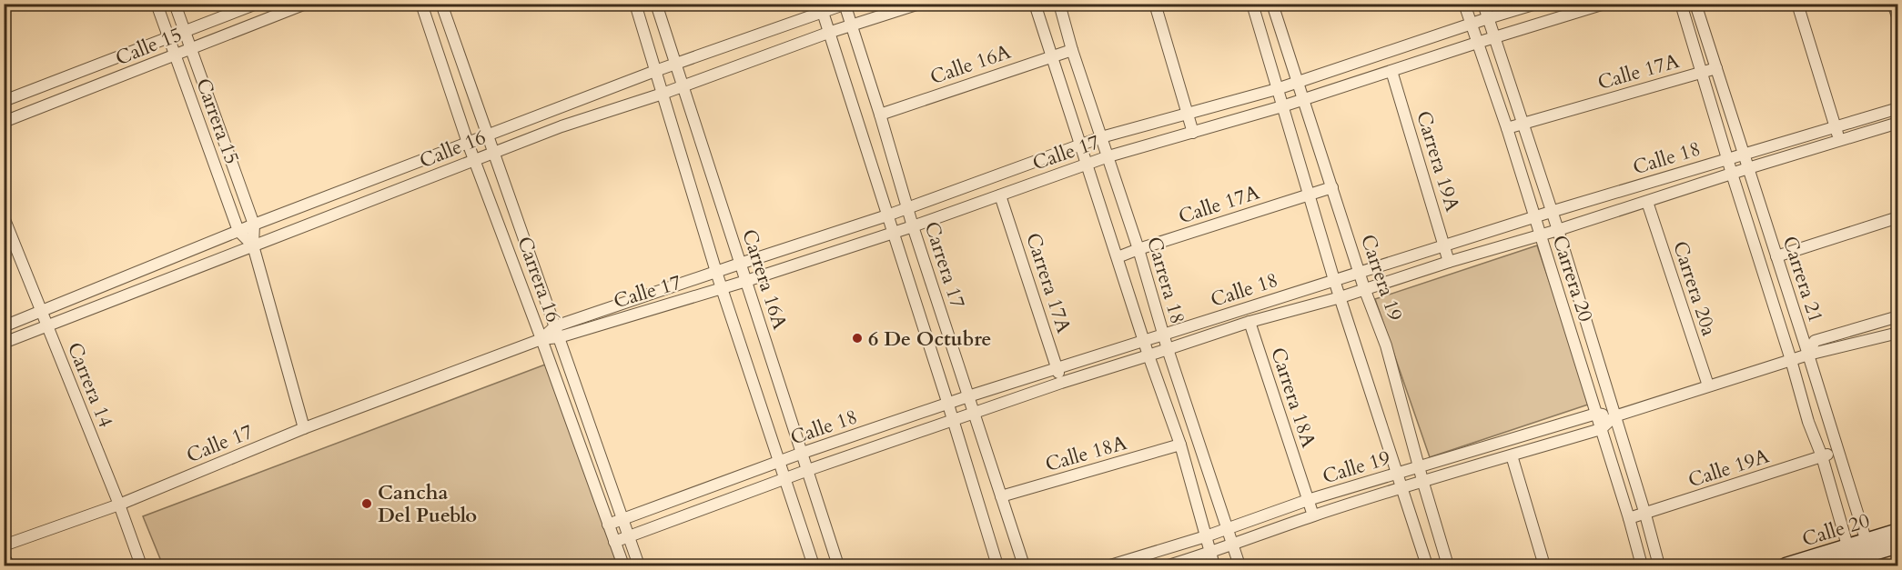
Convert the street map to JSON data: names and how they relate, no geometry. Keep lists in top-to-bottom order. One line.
{"streets":{"street":["Calle 15","Calle 16A","Calle 17A","Carrera 15","Calle 16","Calle 17","Calle 18","Carrera 19A","Carrera 17","Carrera 19","Carrera 20","Carrera 16","Carrera 16A","Carrera 21","Carrera 18","Carrera 17A","Carrera 20a","Carrera 14","Carrera 18A","Calle 18A","Calle 19","Calle 19A","Calle 20"]},"crossings":[["Calle 15","Carrera 15"],["Calle 16A","Carrera 17"],["Calle 16A","Carrera 18"],["Calle 17A","Carrera 19"],["Calle 17A","Carrera 20"],["Calle 17A","Carrera 21"],["Calle 17A","Carrera 18"],["Carrera 15","Calle 16"],["Carrera 15","Calle 17"],["Calle 16","Carrera 17"],["Calle 16","Carrera 16"],["Calle 16","Carrera 16A"],["Calle 16","Carrera 14"],["Calle 17","Carrera 19A"],["Calle 17","Carrera 17"],["Calle 17","Carrera 19"],["Calle 17","Carrera 20"],["Calle 17","Carrera 16"],["Calle 17","Carrera 16A"],["Calle 17","Carrera 18"],["Calle 17","Carrera 17A"],["Calle 17","Carrera 14"],["Calle 18","Carrera 19A"],["Calle 18","Carrera 17"],["Calle 18","Carrera 19"],["Calle 18","Carrera 20"],["Calle 18","Carrera 16"],["Calle 18","Carrera 16A"],["Calle 18","Carrera 21"],["Calle 18","Carrera 18"],["Calle 18","Carrera 17A"],["Calle 18","Carrera 20a"],["Calle 18","Carrera 18A"],["Carrera 17","Calle 18A"],["Carrera 19","Calle 19"],["Carrera 20","Calle 19"],["Carrera 20","Calle 19A"],["Carrera 21","Calle 19"],["Carrera 21","Calle 19A"],["Carrera 21","Calle 20"],["Carrera 18","Calle 18A"],["Carrera 18","Calle 19"],["Carrera 20a","Calle 19"],["Carrera 18A","Calle 19"]],"places":["6 De Octubre","Cancha Del Pueblo"]}
